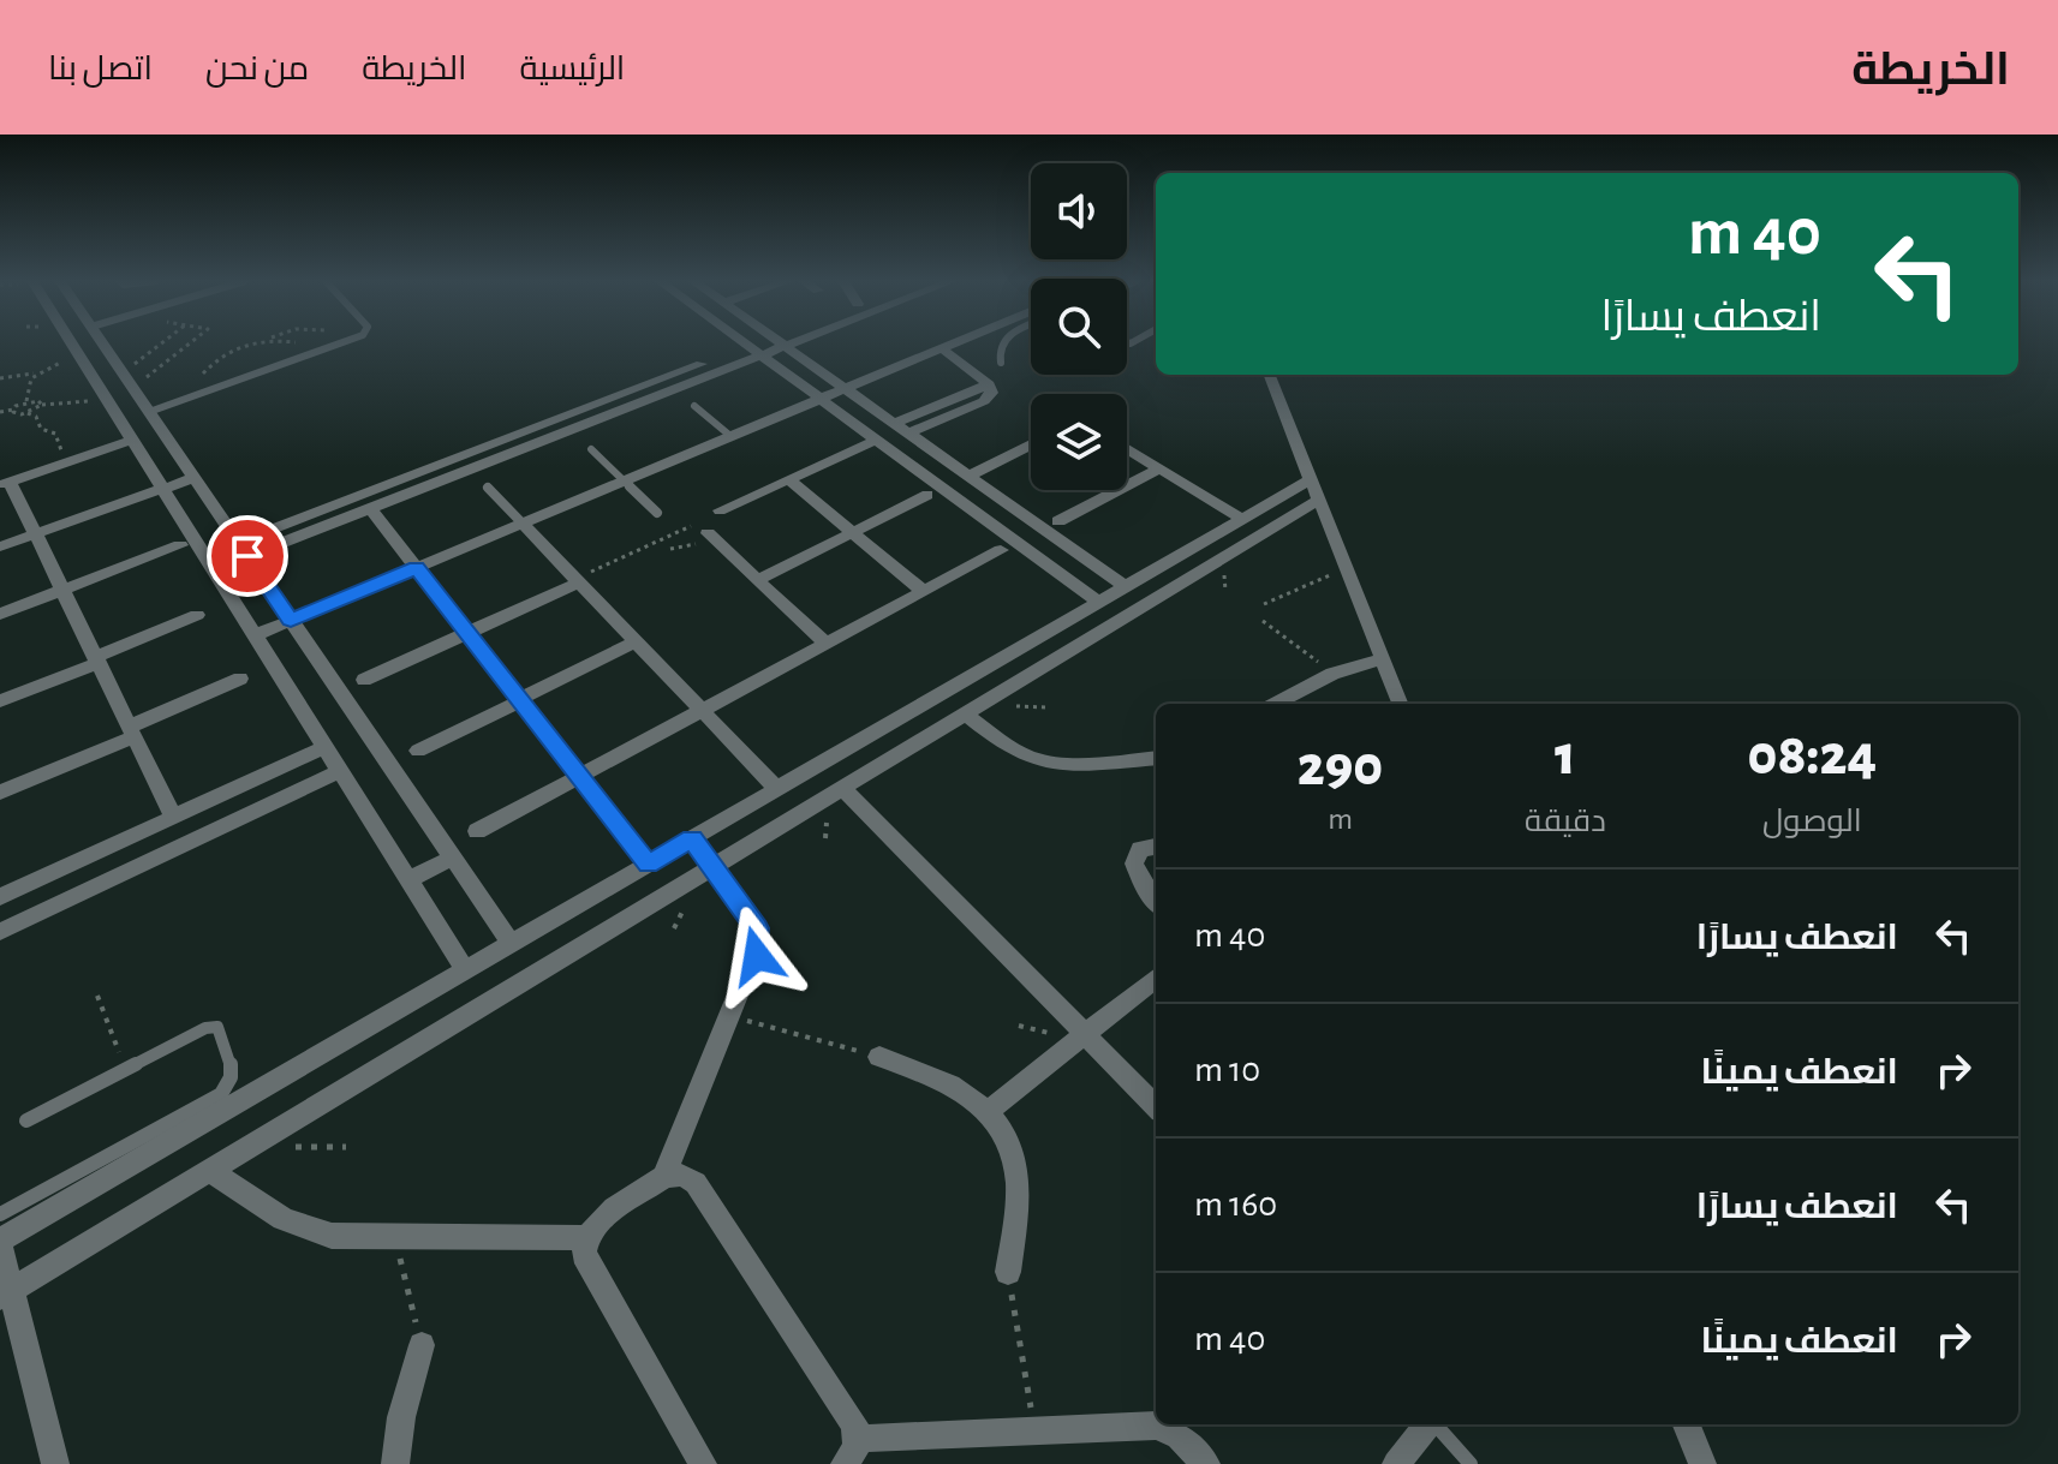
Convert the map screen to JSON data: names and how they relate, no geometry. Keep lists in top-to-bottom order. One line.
{"page":{"header":"الخريطة","nav":["الرئيسية","الخريطة","من نحن","اتصل بنا"],"turn":["40 m","انعطف يسارًا"],"eta":["08:24","الوصول","1","دقيقة","290","m"],"list":[{"name":"انعطف يسارًا","value":"40 m"},{"name":"انعطف يمينًا","value":"10 m"},{"name":"انعطف يسارًا","value":"160 m"},{"name":"انعطف يمينًا","value":"40 m"}]}}
